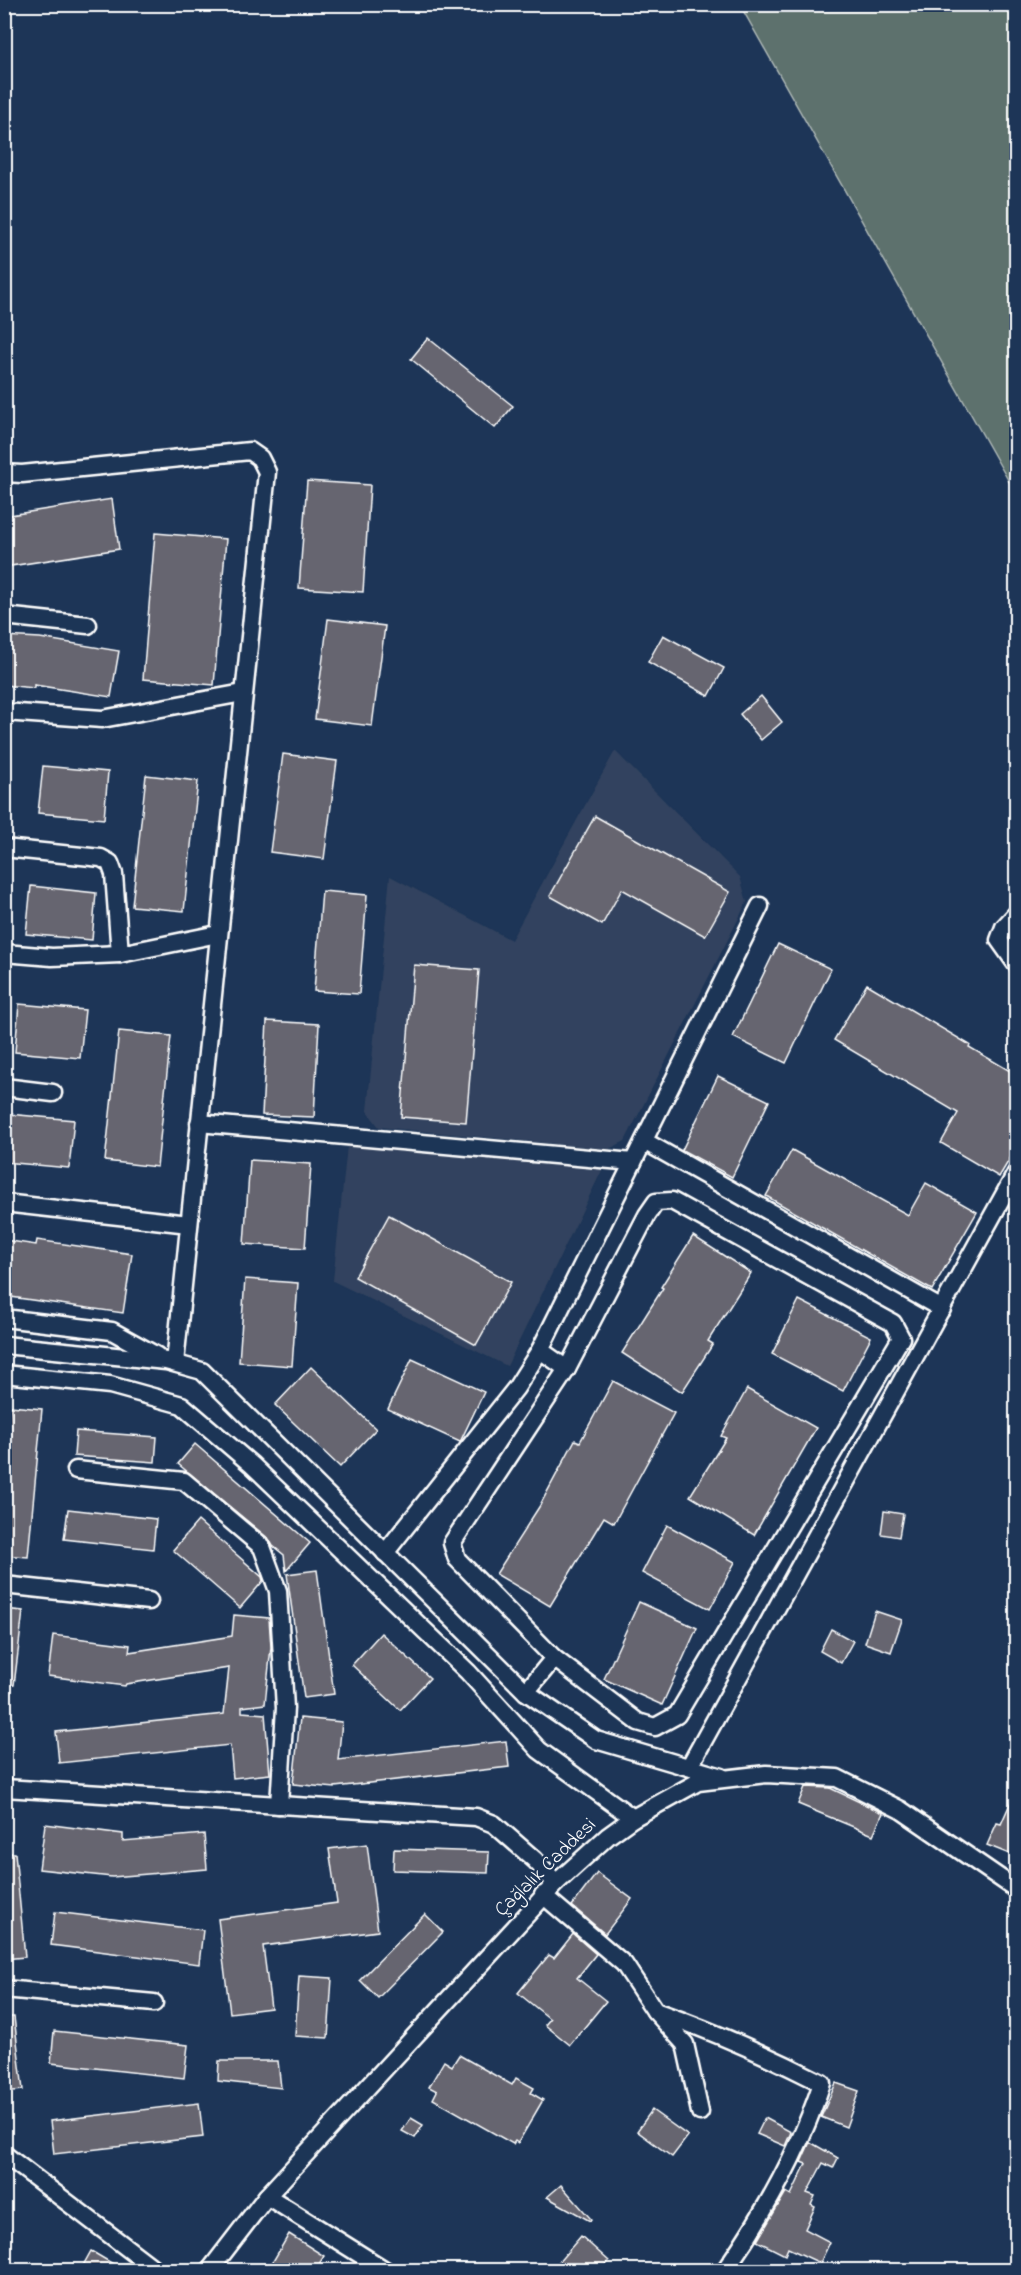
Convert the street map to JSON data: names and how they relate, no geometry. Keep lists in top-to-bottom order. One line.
{"streets":{"street":["Çağlalık Caddesi"]}}
